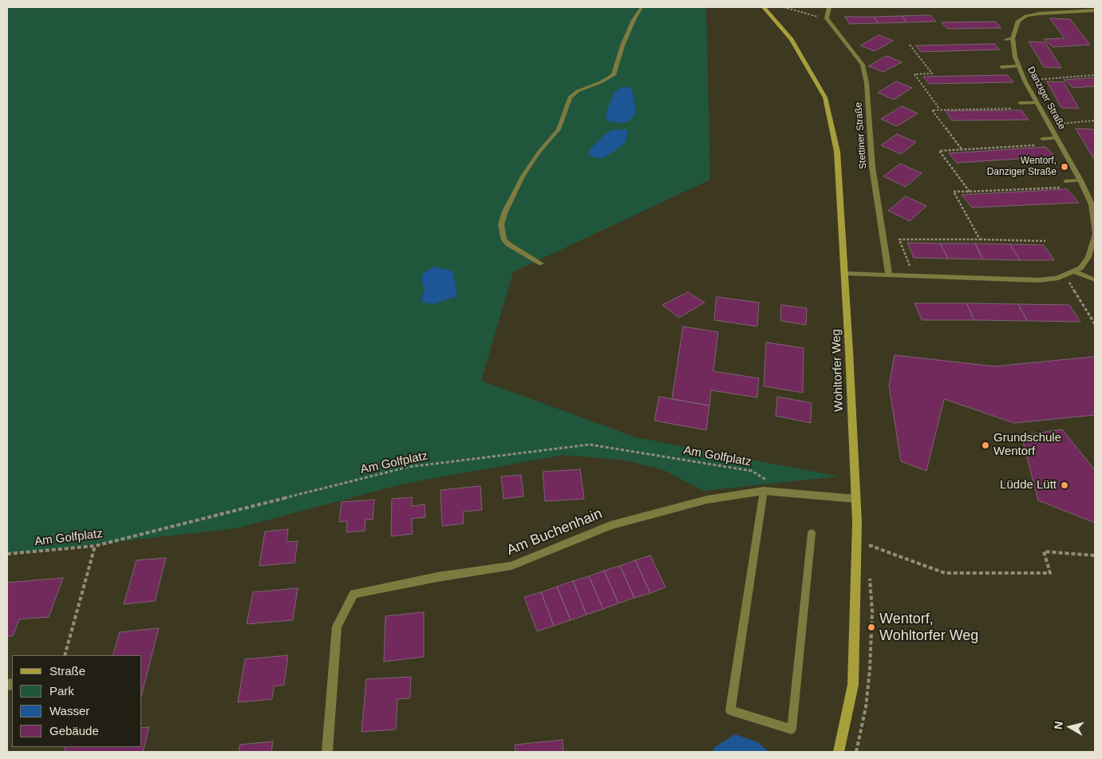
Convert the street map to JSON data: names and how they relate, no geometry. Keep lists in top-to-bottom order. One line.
{"streets":{"main road":["Wohltorfer Weg"],"street":["Danziger Straße","Stettiner Straße","Am Buchenhain"],"path":["Am Golfplatz"]},"crossings":[["Danziger Straße","Stettiner Straße"],["Danziger Straße","Wohltorfer Weg"],["Wohltorfer Weg","Am Buchenhain"],["Am Golfplatz","Am Buchenhain"]],"places":["Wentorf, Danziger Straße","Grundschule Wentorf","Lüdde Lütt","Wentorf, Wohltorfer Weg"],"legend":["Straße","Park","Wasser","Gebäude"],"north":"left"}
